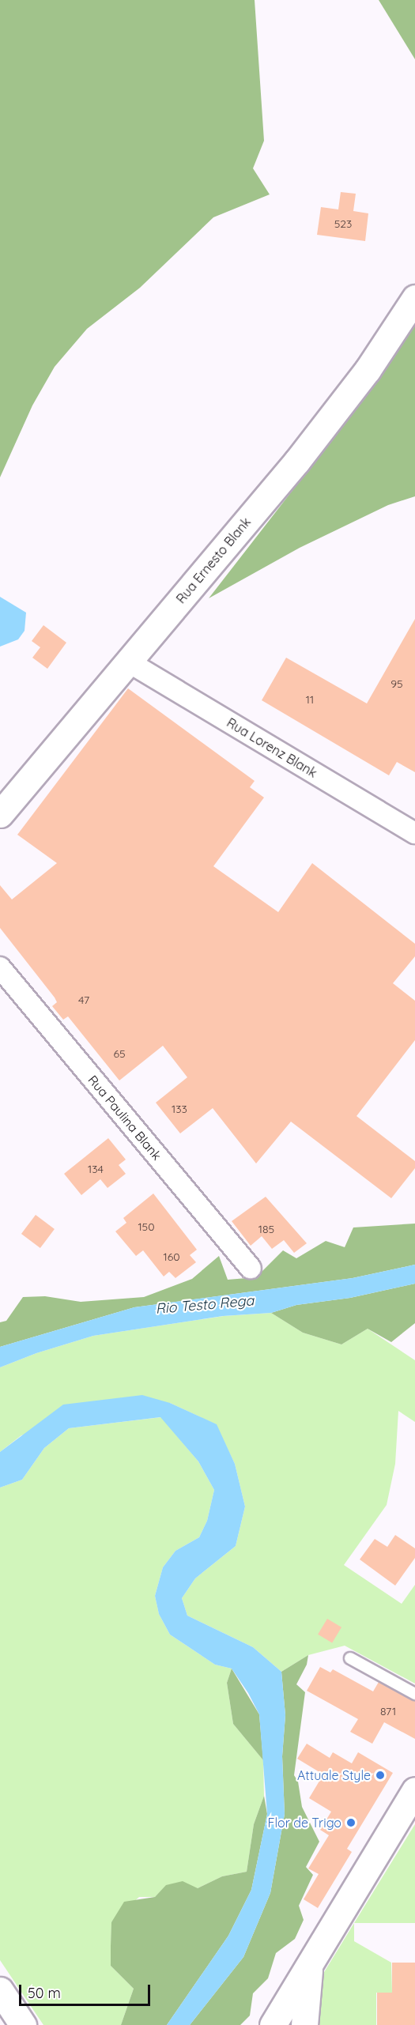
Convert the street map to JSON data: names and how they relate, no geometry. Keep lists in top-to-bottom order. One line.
{"streets":{"street":["Rua Ernesto Blank","Rua Lorenz Blank","Rua Paulina Blank"]},"crossings":[["Rua Ernesto Blank","Rua Lorenz Blank"]],"water":["Rio Testo Rega"],"places":["Attuale Style","Flor de Trigo"],"house_numbers":["523","95","11","47","65","133","134","150","185","160","871"],"scale_bar":"50 m"}
